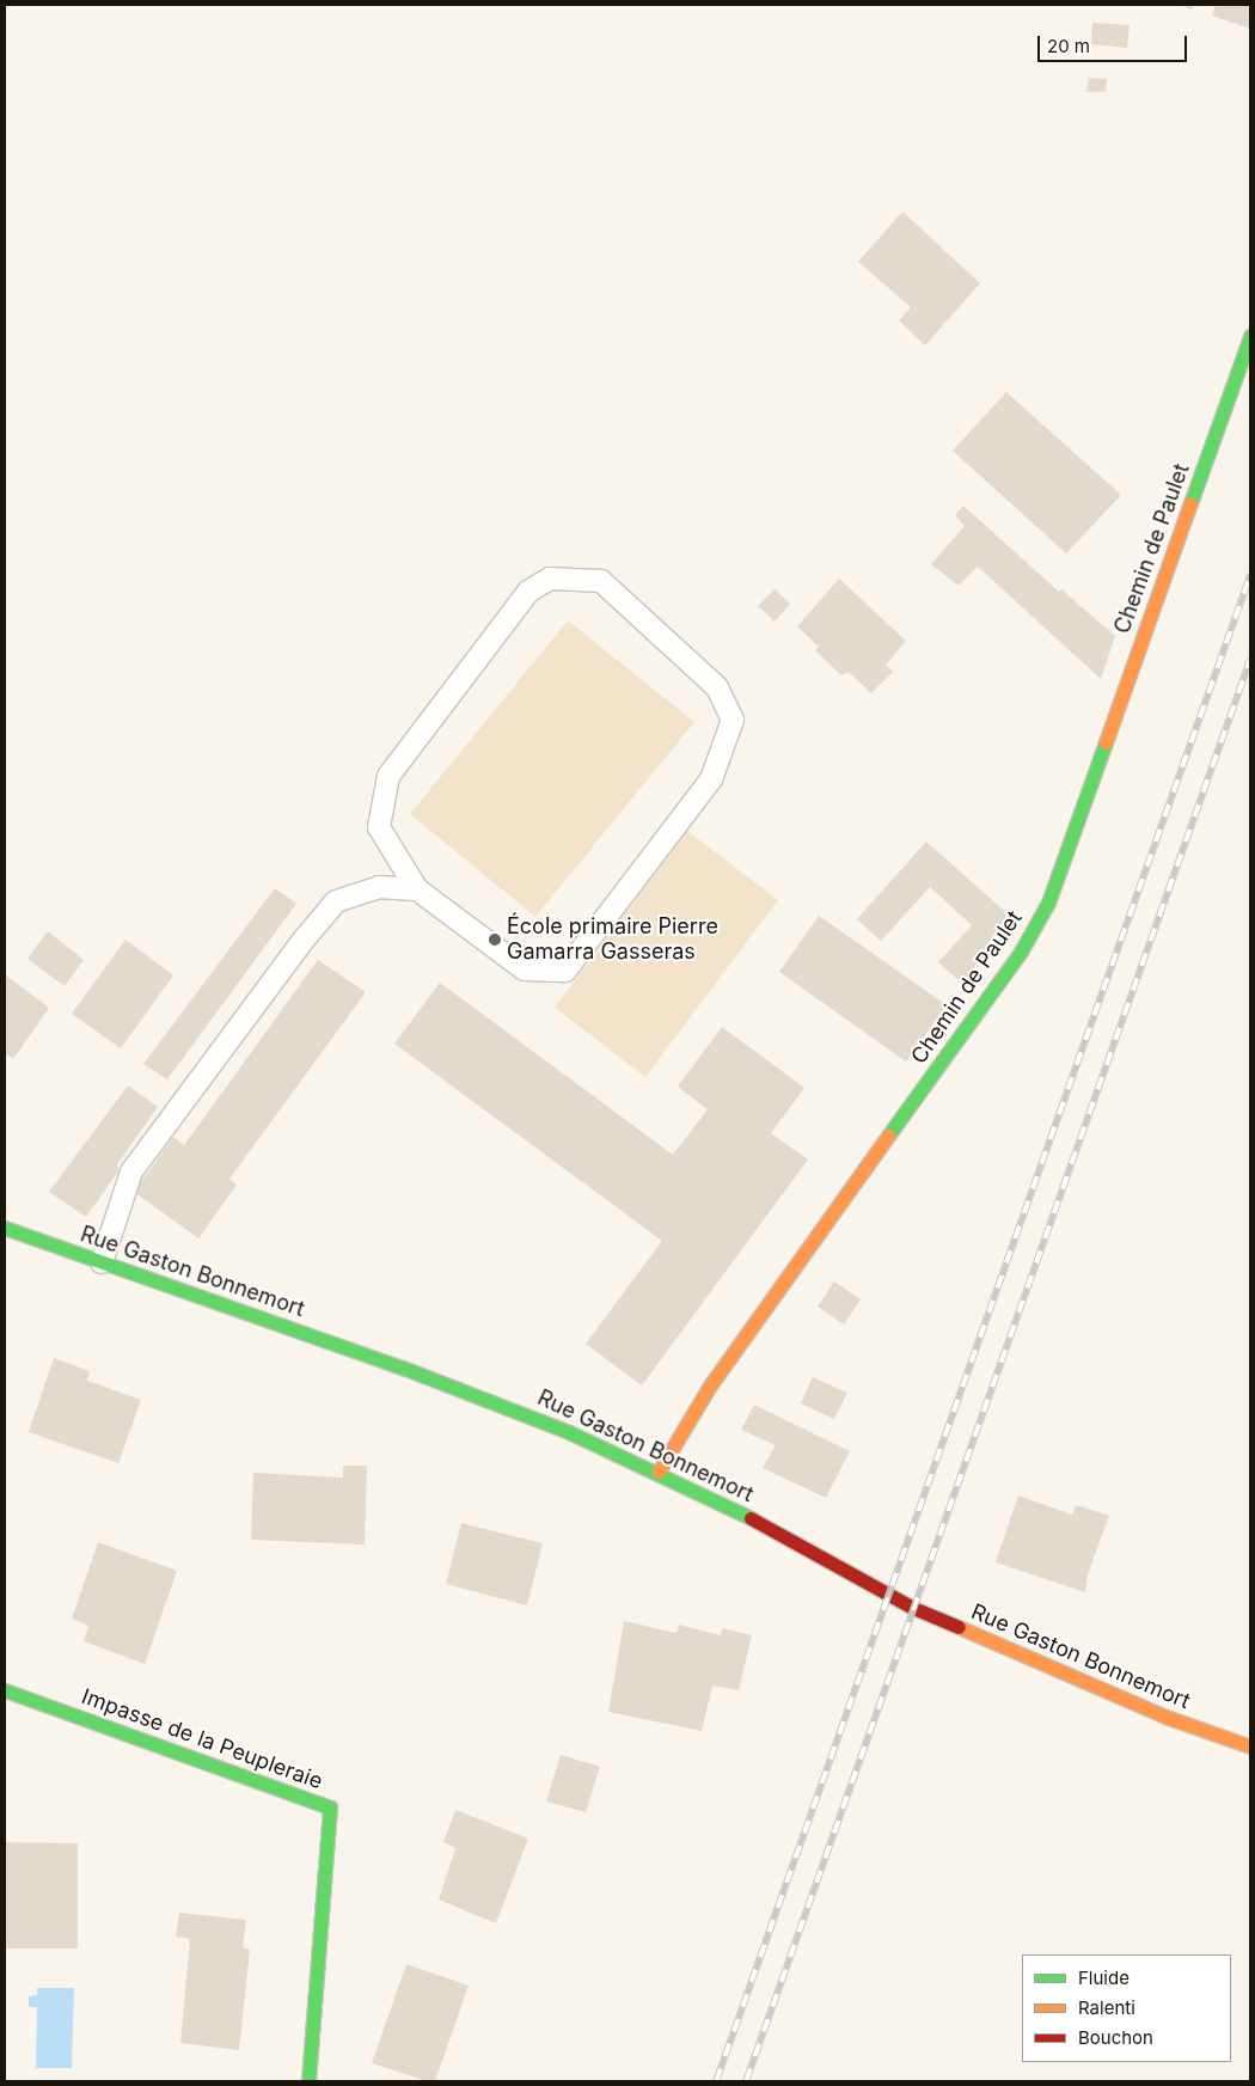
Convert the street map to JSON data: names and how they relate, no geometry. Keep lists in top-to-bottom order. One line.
{"streets":{"street":["Chemin de Paulet","Rue Gaston Bonnemort","Impasse de la Peupleraie"]},"crossings":[["Chemin de Paulet","Rue Gaston Bonnemort"]],"places":["École primaire Pierre Gamarra Gasseras"],"legend":["Fluide","Ralenti","Bouchon"],"scale_bar":"20 m"}
